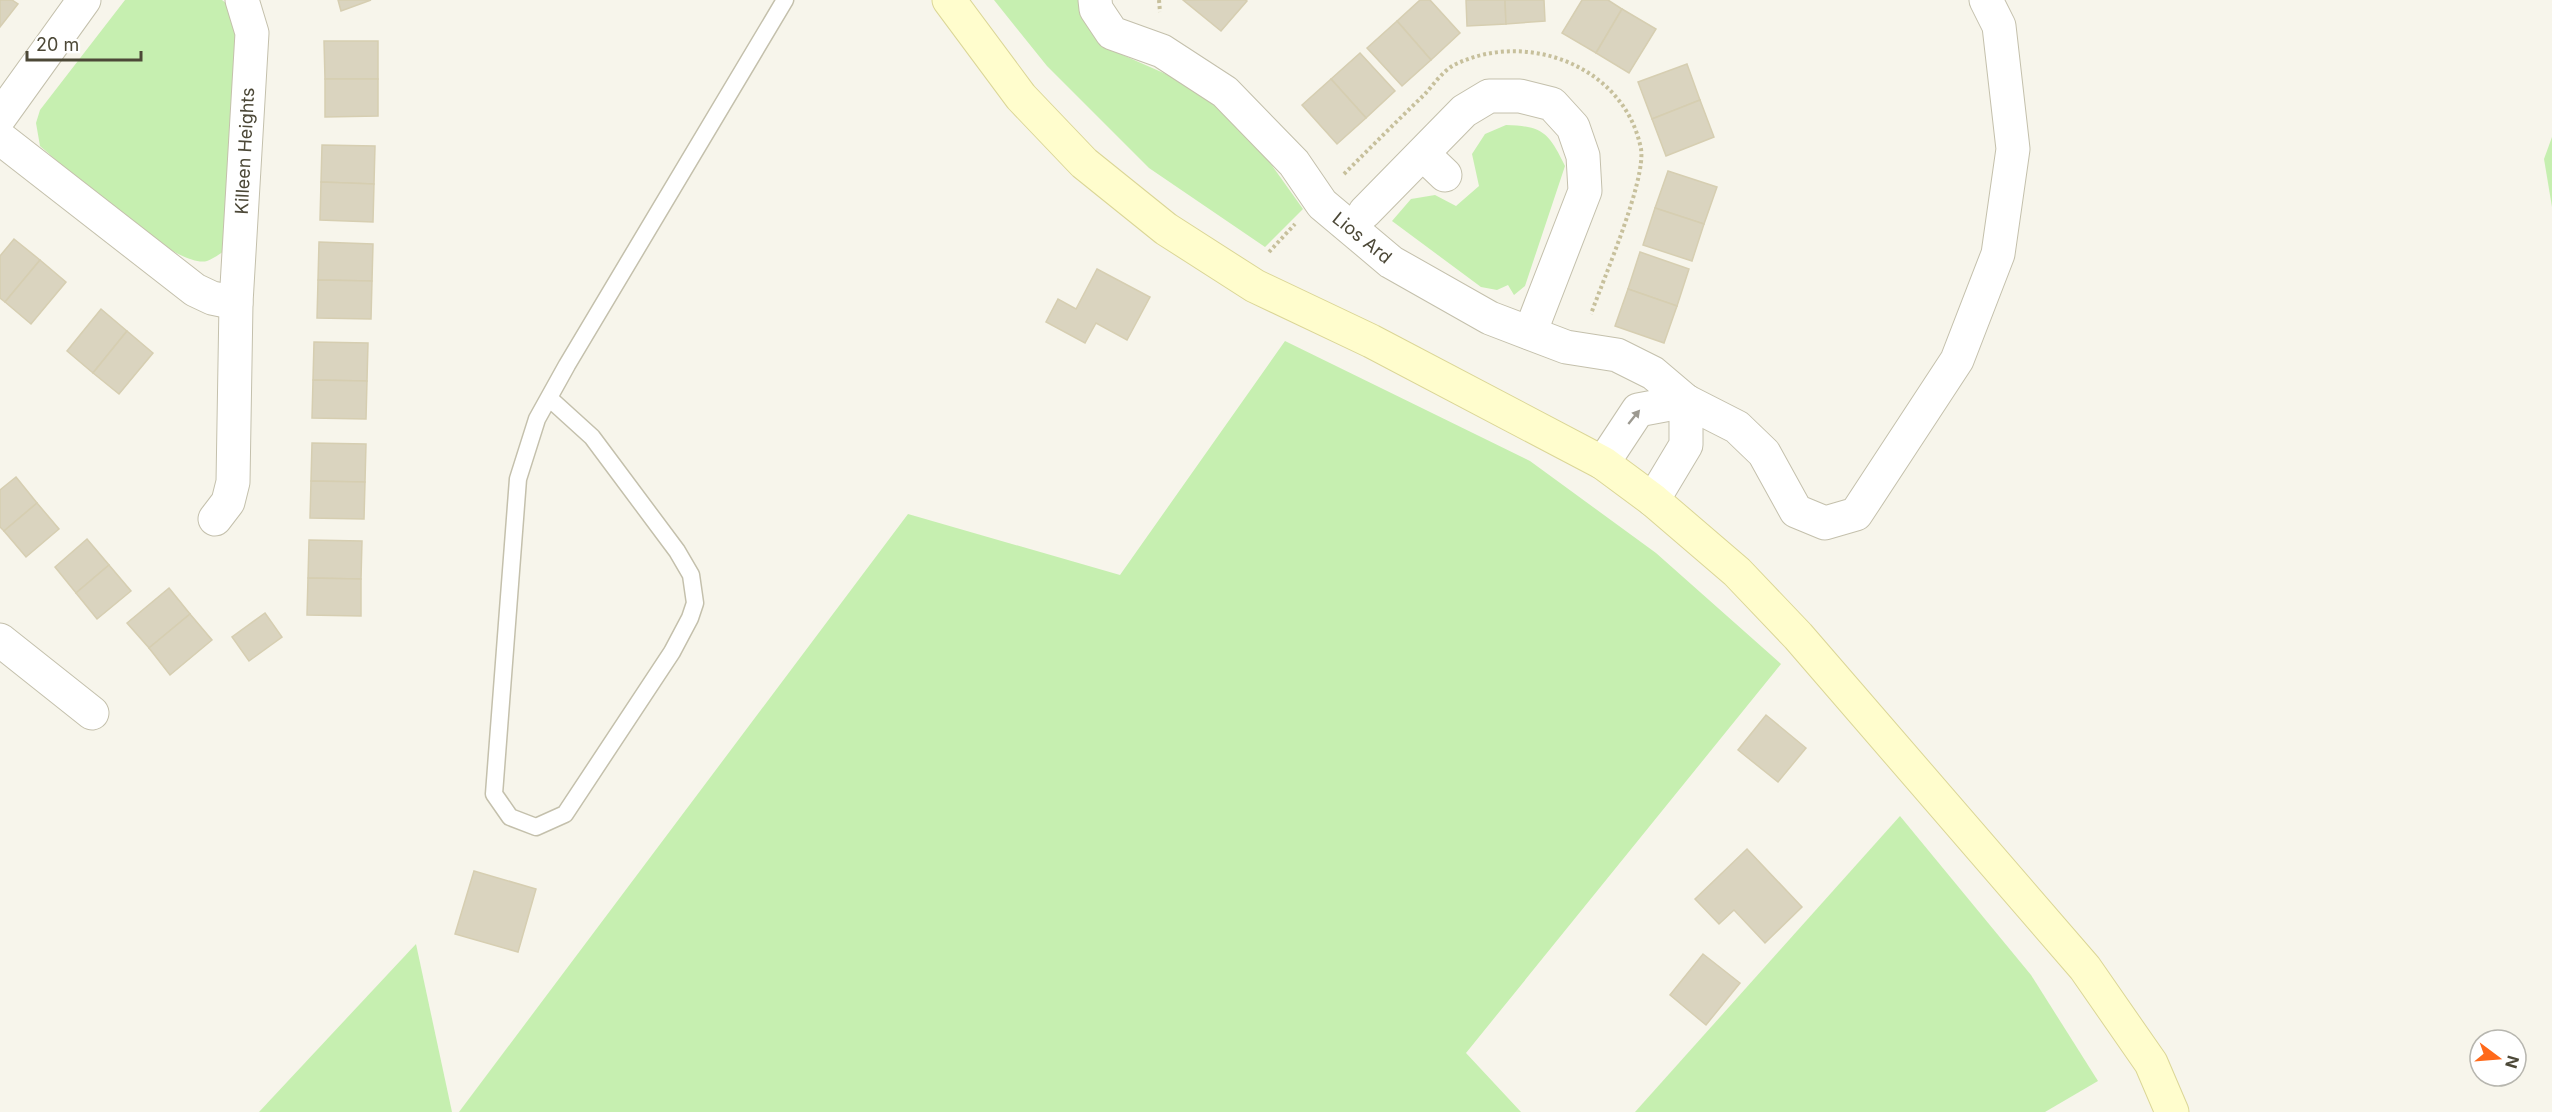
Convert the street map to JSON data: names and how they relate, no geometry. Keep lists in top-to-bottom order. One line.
{"streets":{"street":["Killeen Heights","Lios Ard"]},"scale_bar":"20 m","north":"right"}
